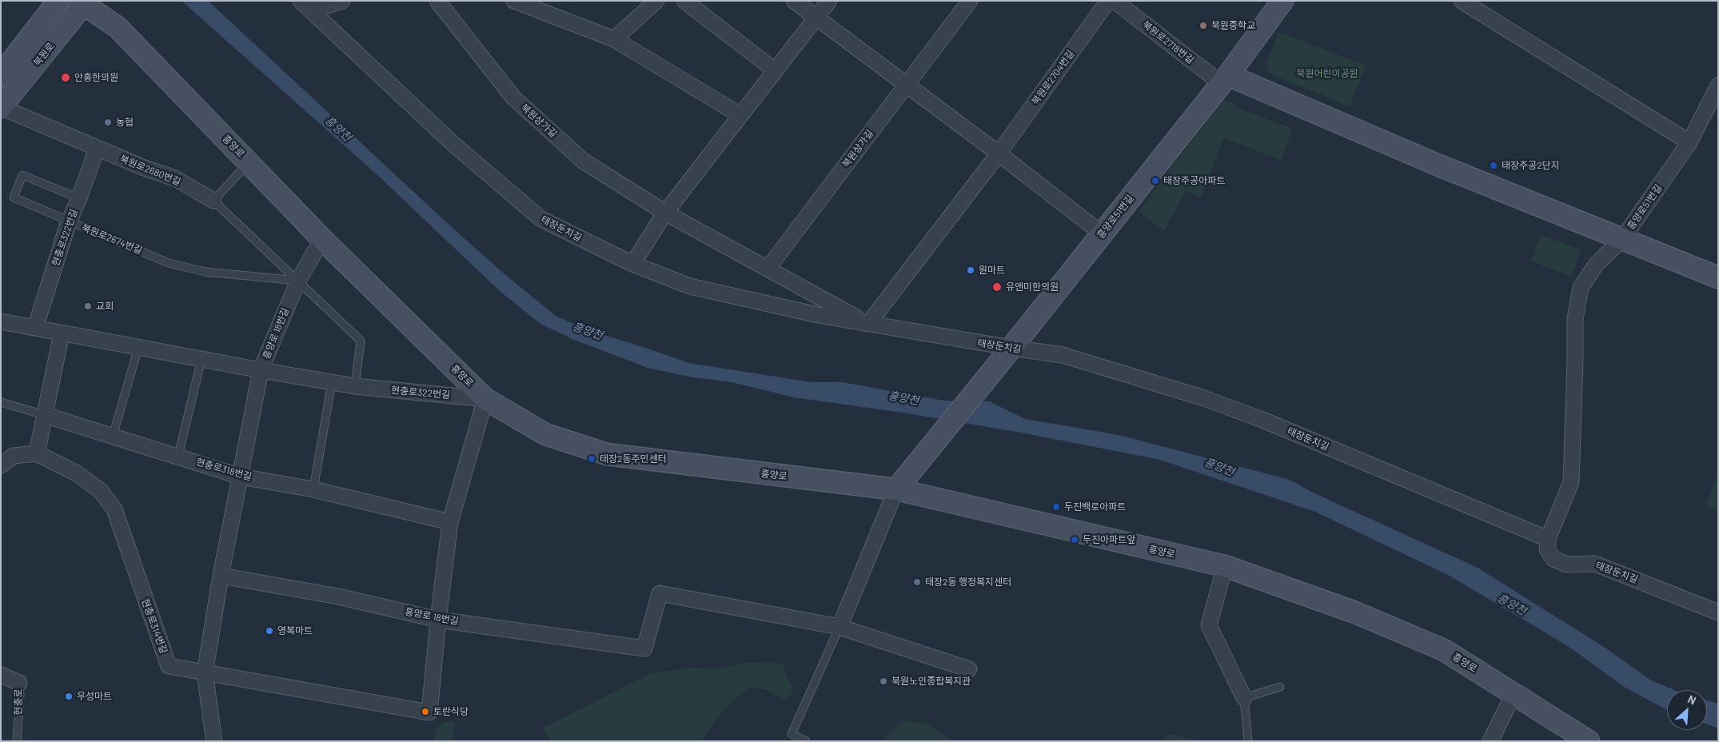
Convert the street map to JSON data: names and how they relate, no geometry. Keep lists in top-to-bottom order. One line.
{"streets":{"street":["북원로2718번길","북원로","북원로2704번길","북원상가길","흥양로","북원로2680번길","흥양로51번길","태장둔치길","현충로322번길","흥양로 18번길","현충로318번길","현충로314번길","현충로"],"lane":["북원로2674번길"]},"crossings":[["북원로2718번길","흥양로51번길"],["북원로","흥양로"],["북원로","북원로2680번길"],["북원상가길","태장둔치길"],["흥양로","흥양로51번길"],["흥양로","현충로322번길"],["흥양로","흥양로 18번길"],["북원로2680번길","현충로322번길"],["북원로2680번길","북원로2674번길"],["북원로2680번길","흥양로 18번길"],["흥양로51번길","태장둔치길"],["현충로322번길","북원로2674번길"],["현충로322번길","흥양로 18번길"],["북원로2674번길","흥양로 18번길"],["흥양로 18번길","현충로318번길"],["흥양로 18번길","현충로314번길"]],"water":["흥양천"],"parks":["북원어린이공원"],"places":["북원중학교","안흥한의원","농협","태장주공2단지","태장주공아파트","원마트","유앤미한의원","교회","태장2동주민센터","두진백로아파트","두진아파트앞","태장2동 행정복지센터","영복마트","북원노인종합복지관","우성마트","토란식당"],"north":"top right"}
